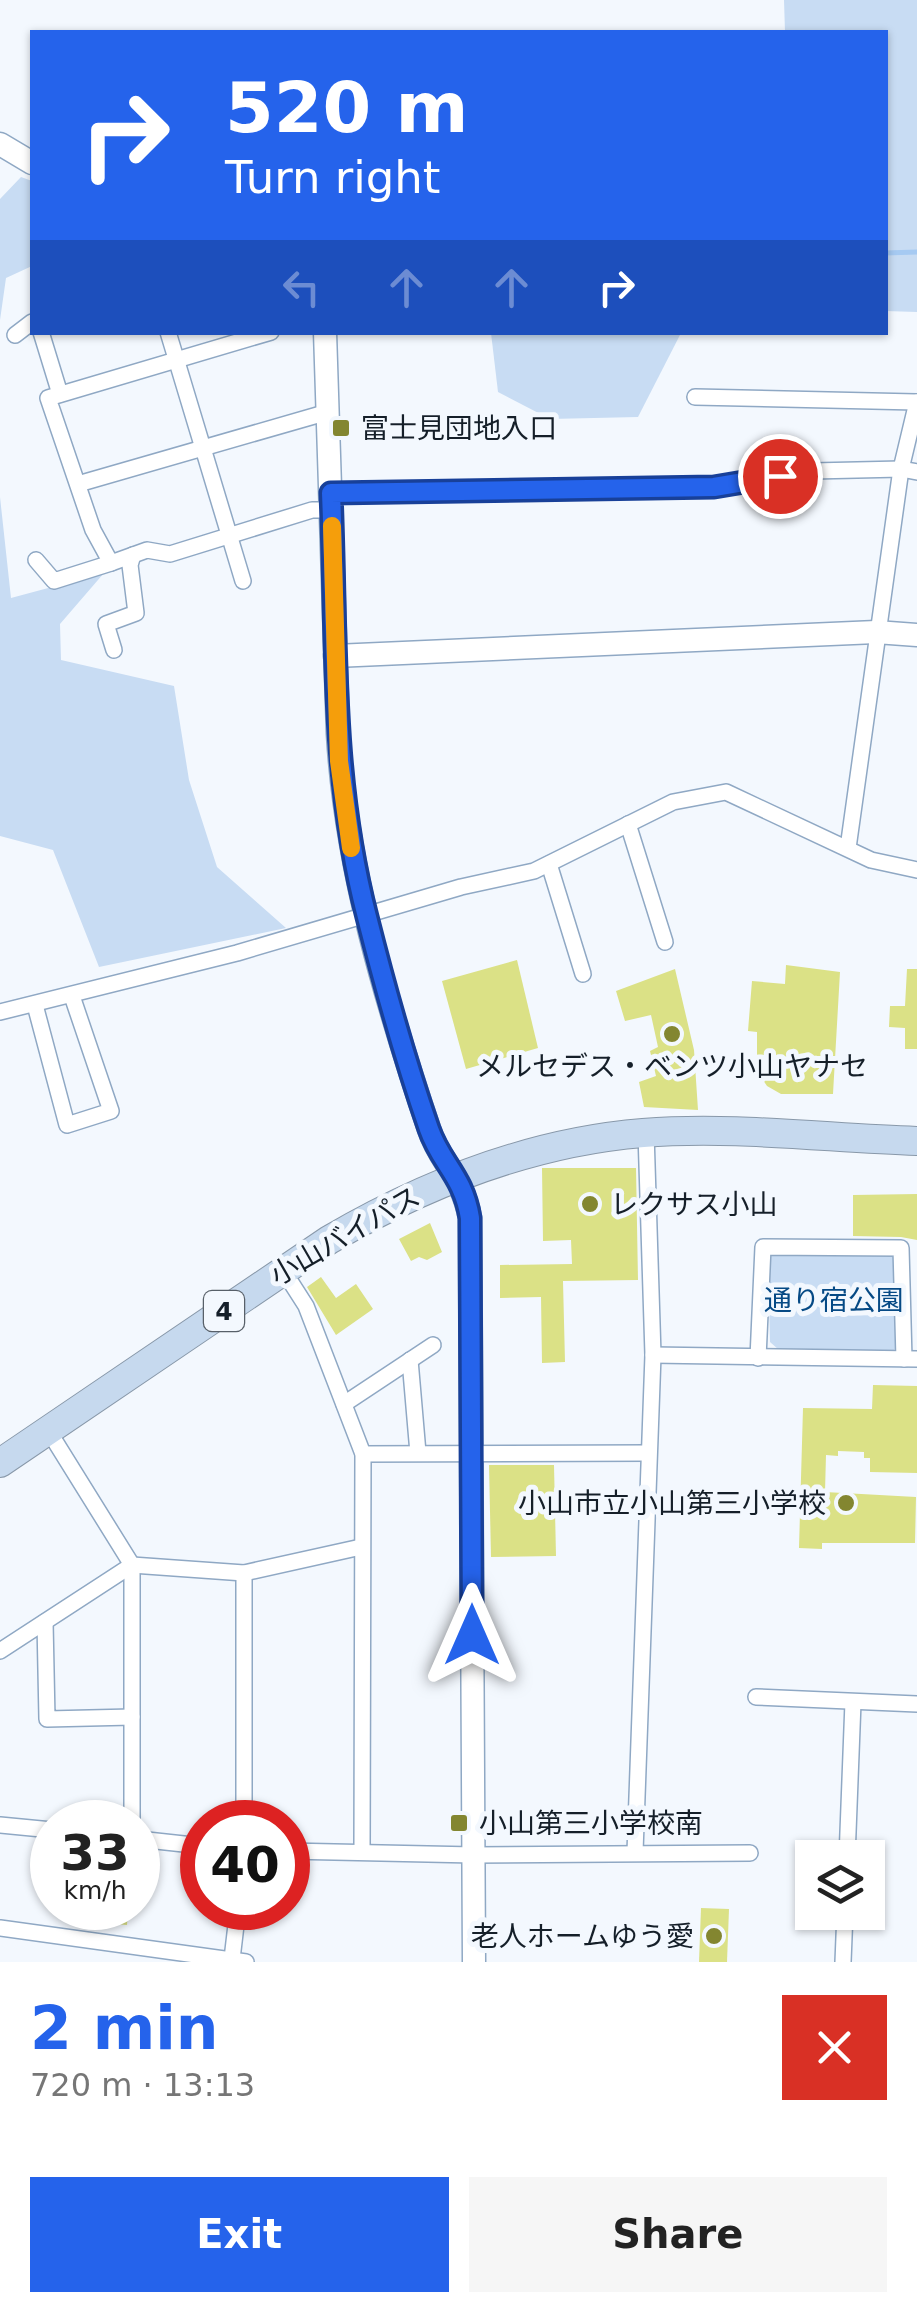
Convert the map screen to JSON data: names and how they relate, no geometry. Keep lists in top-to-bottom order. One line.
{"streets":{"highway":["小山バイパス","4"]},"parks":["通り宿公園"],"places":{"transit":["富士見団地入口","小山第三小学校南"],"other":["メルセデス・ベンツ小山ヤナセ","レクサス小山","小山市立小山第三小学校","老人ホームゆう愛"]},"page":{"turn":["520 m","Turn right"],"speed":"33 km/h","limit":"40","heading":["2 min","720 m · 13:13"],"buttons":["Exit","Share"]}}
